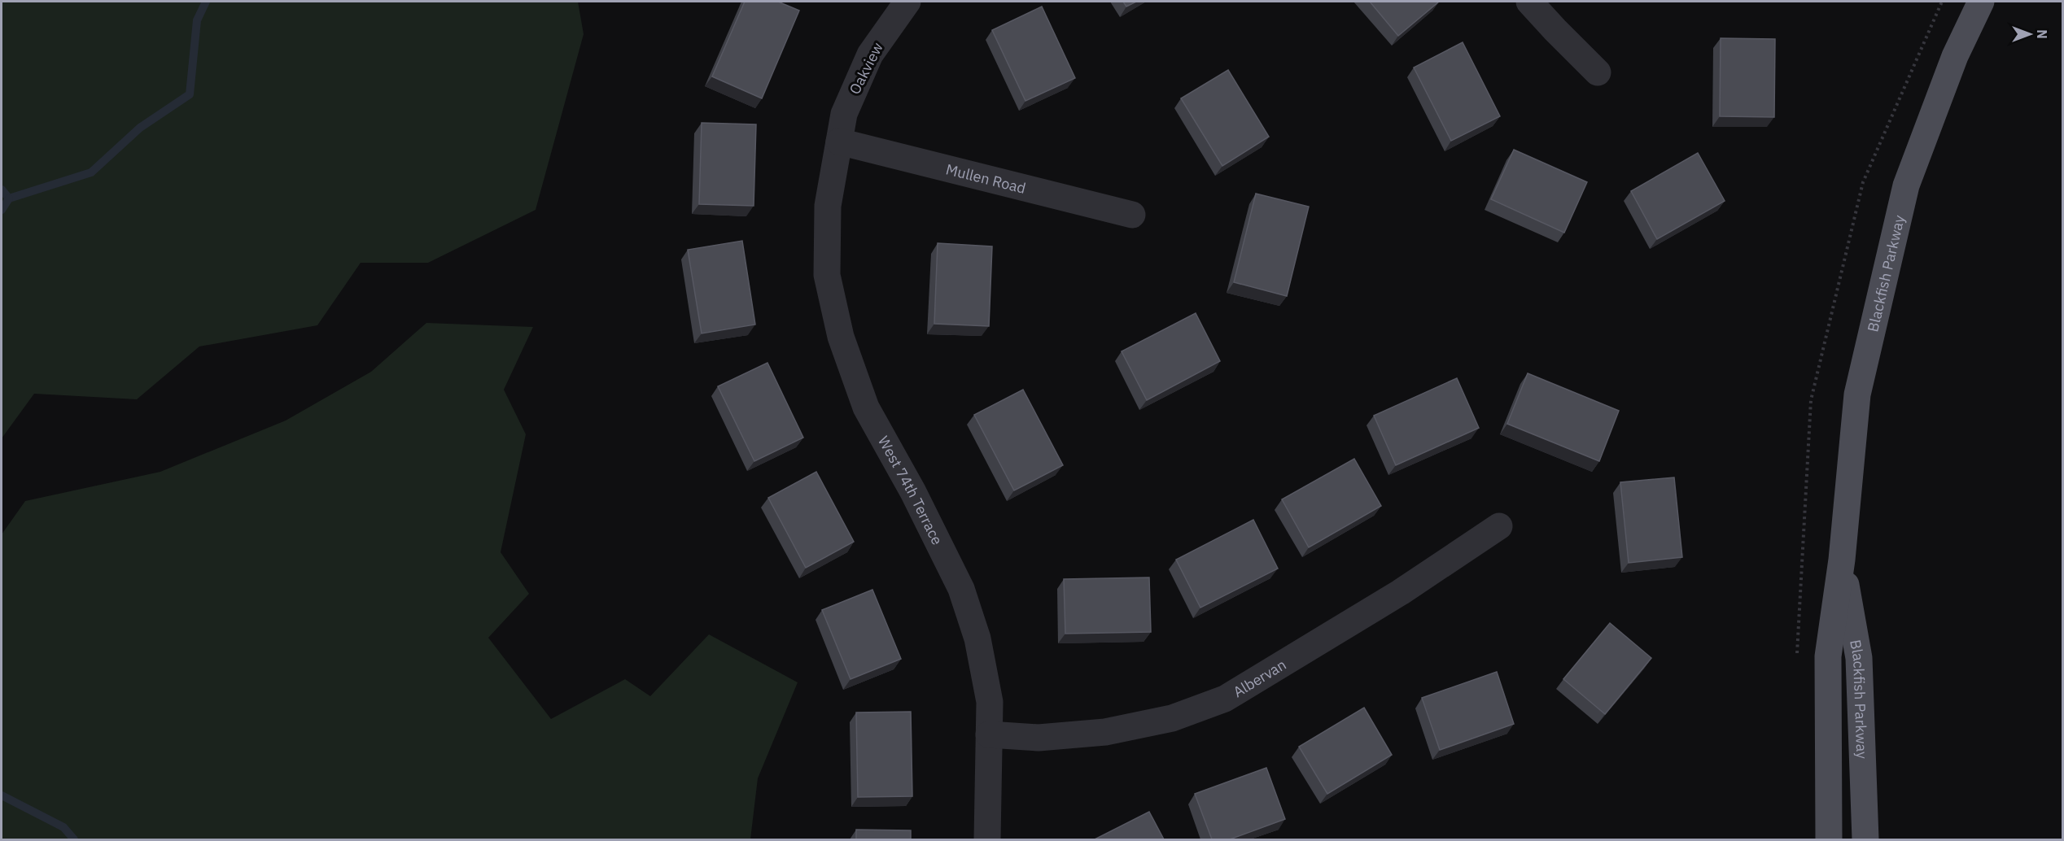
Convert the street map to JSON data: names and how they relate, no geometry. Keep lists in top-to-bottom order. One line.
{"streets":{"main road":["Blackfish Parkway"],"street":["Oakview","Mullen Road","West 74th Terrace","Albervan"]},"crossings":[["Oakview","Mullen Road"],["Oakview","West 74th Terrace"],["Mullen Road","West 74th Terrace"],["West 74th Terrace","Albervan"]],"north":"right"}
